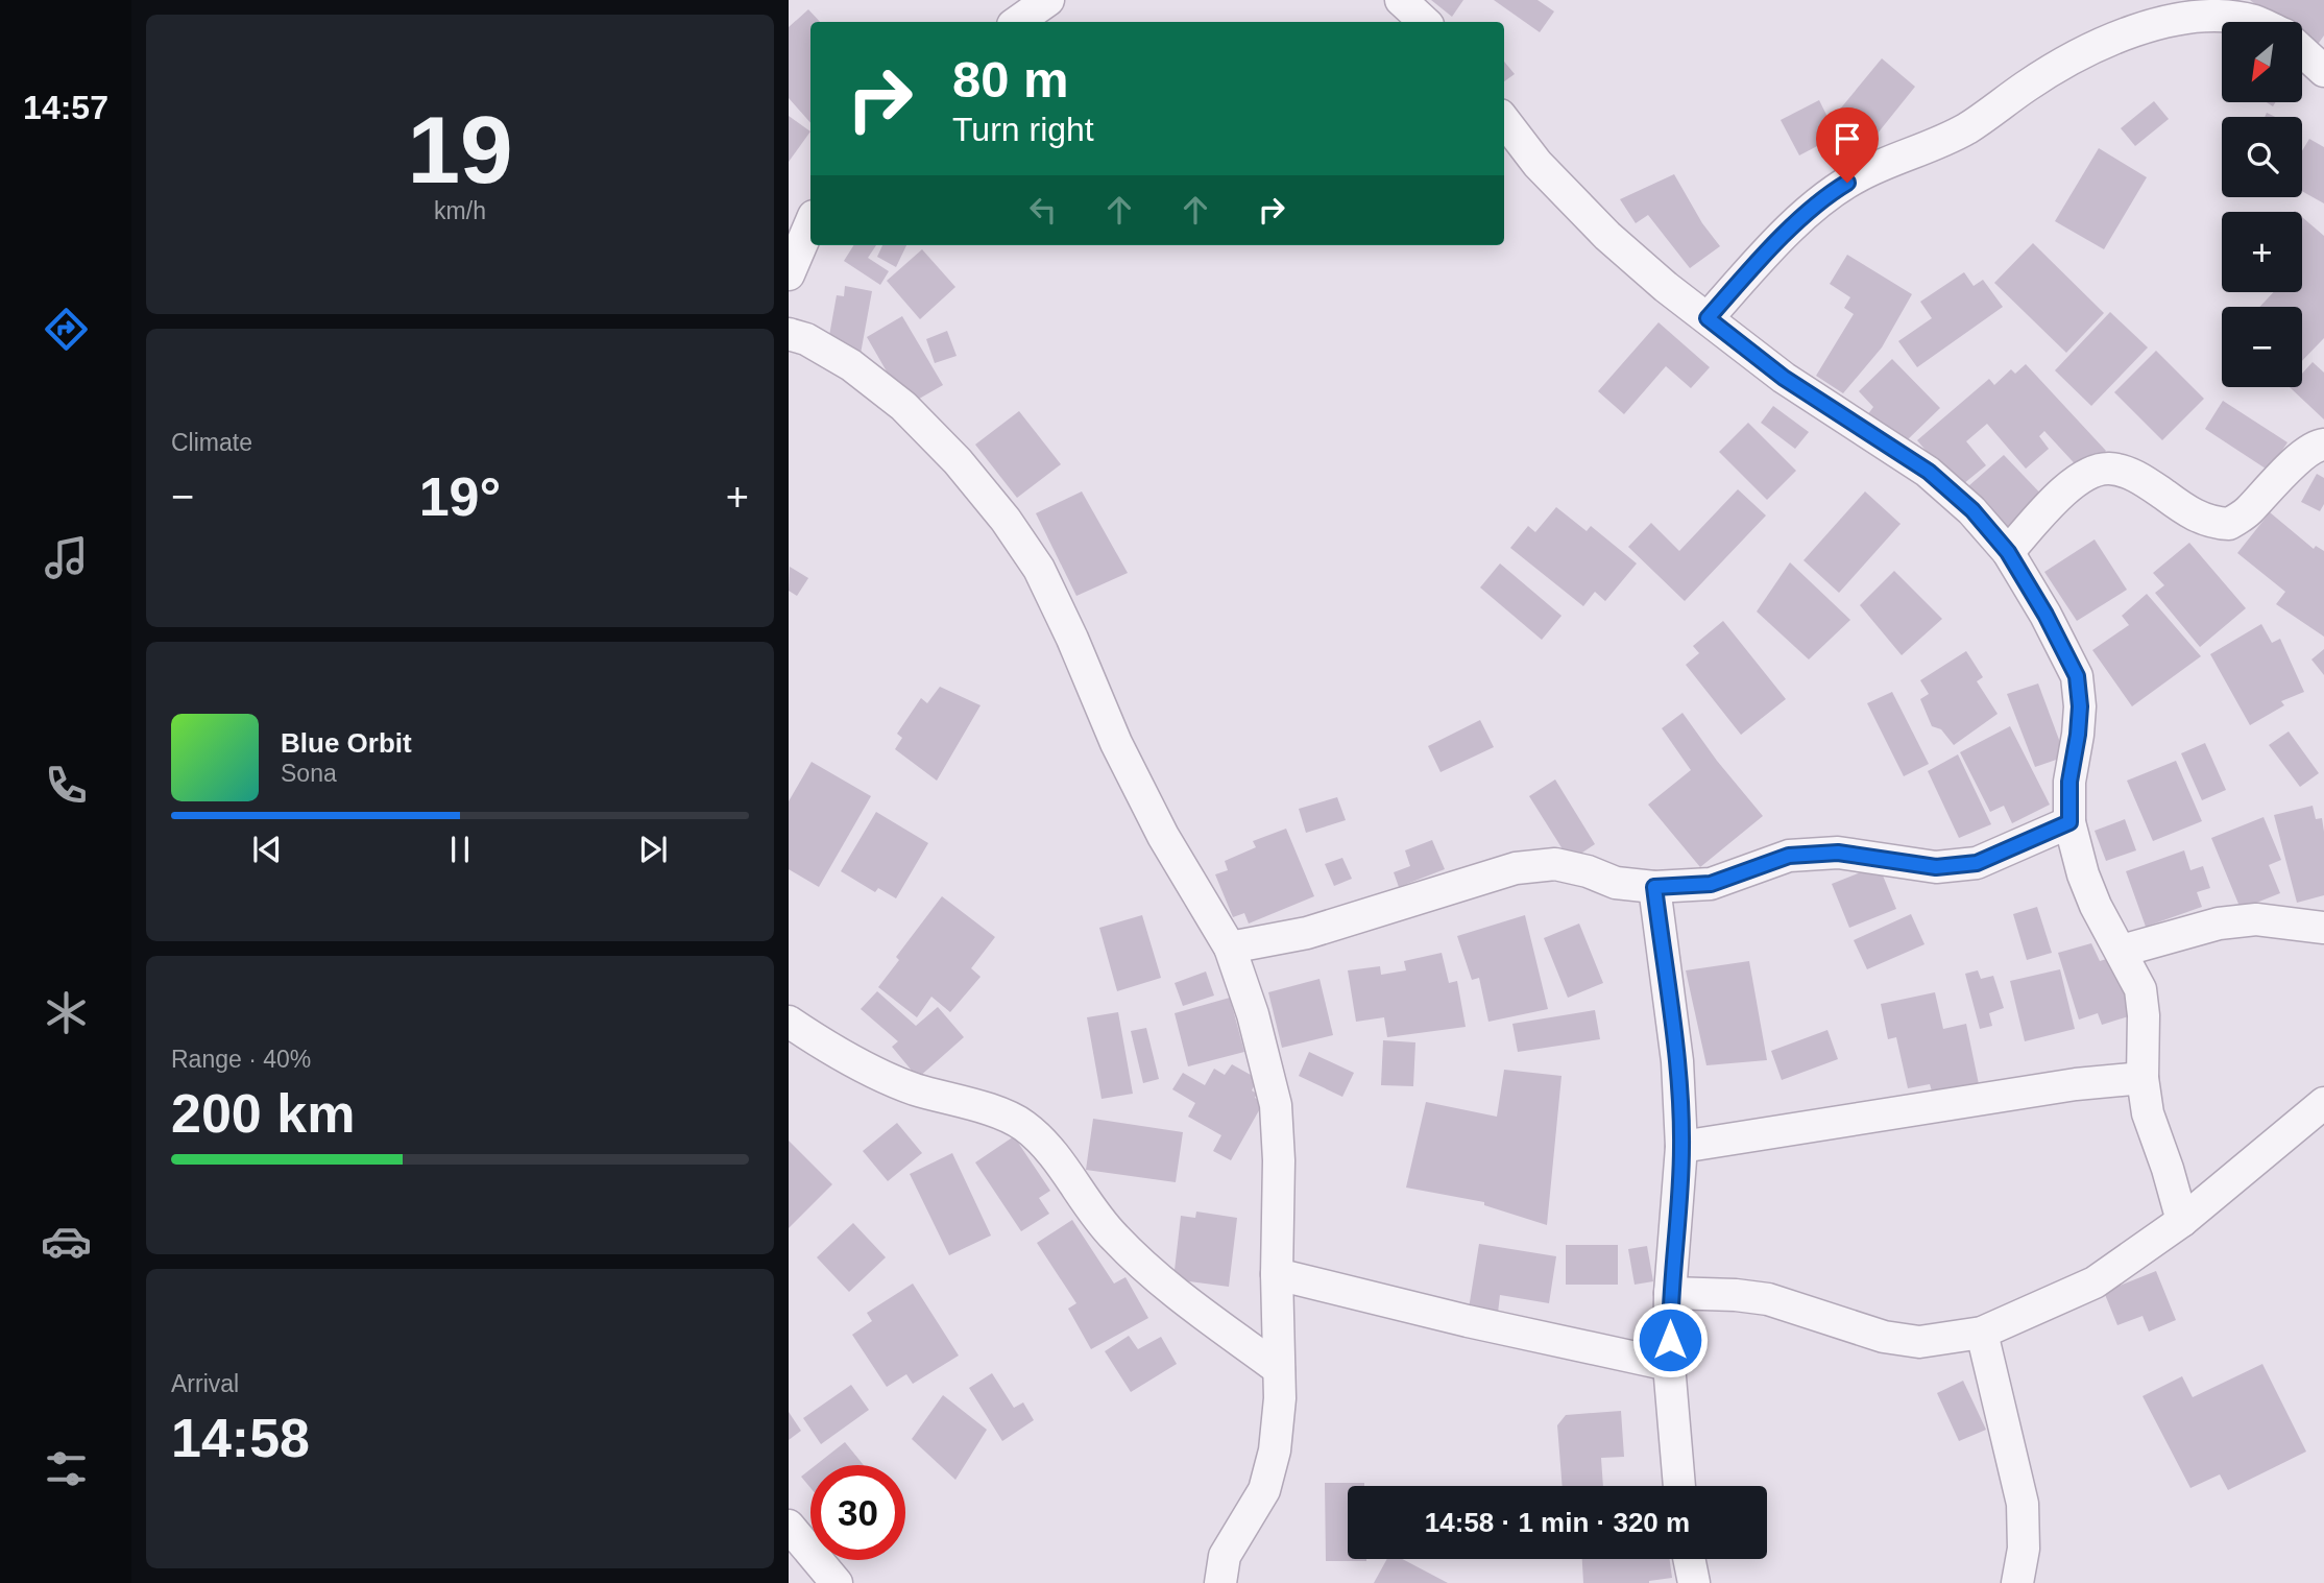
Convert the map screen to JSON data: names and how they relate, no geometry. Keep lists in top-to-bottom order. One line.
{"north":"bottom left","page":{"tabs":"14:57","tile":[["19","km/h"],"Climate",["Range · 40%","200 km"],["Arrival","14:58"]],"map_buttons":["+","−"],"turn":["80 m","Turn right"],"heat":["−","19°","+"],"song":["Blue Orbit","Sona"],"limit":"30","trip":"14:58 · 1 min · 320 m"}}
